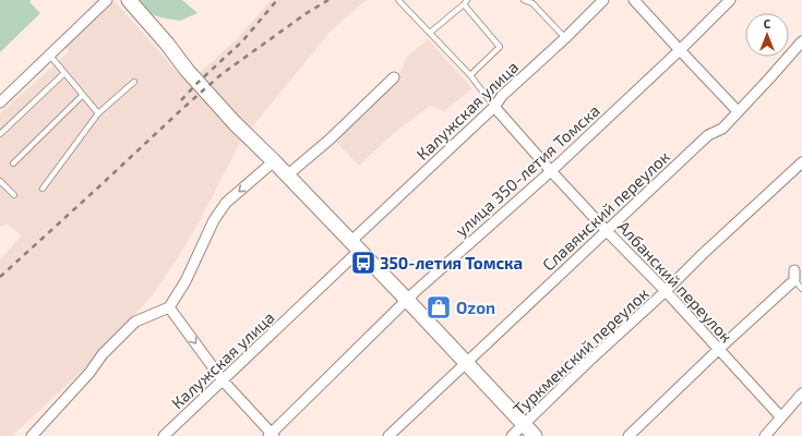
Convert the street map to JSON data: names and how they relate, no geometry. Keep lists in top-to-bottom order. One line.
{"streets":{"street":["Калужская улица","улица 350-летия Томска","Славянский переулок","Албанский переулок","Туркменский переулок"]},"crossings":[["Калужская улица","Албанский переулок"],["улица 350-летия Томска","Албанский переулок"],["Славянский переулок","Албанский переулок"],["Албанский переулок","Туркменский переулок"]],"places":{"bus stop":["350-летия Томска"],"shop":["Ozon"]},"north":"top"}
